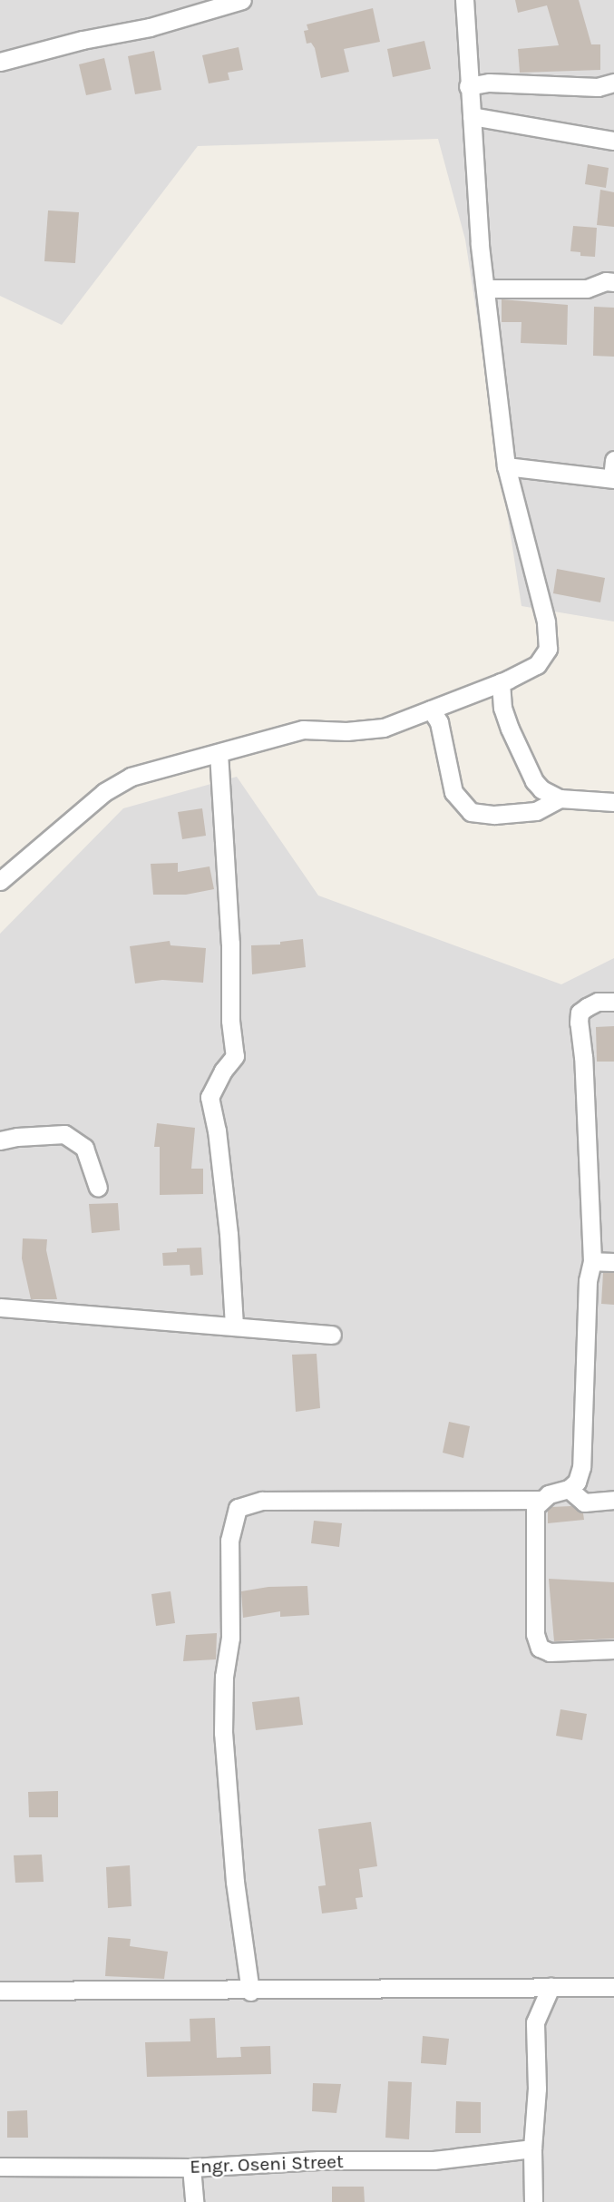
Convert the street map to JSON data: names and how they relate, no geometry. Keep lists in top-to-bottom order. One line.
{"streets":{"street":["Engr. Oseni Street"]}}
